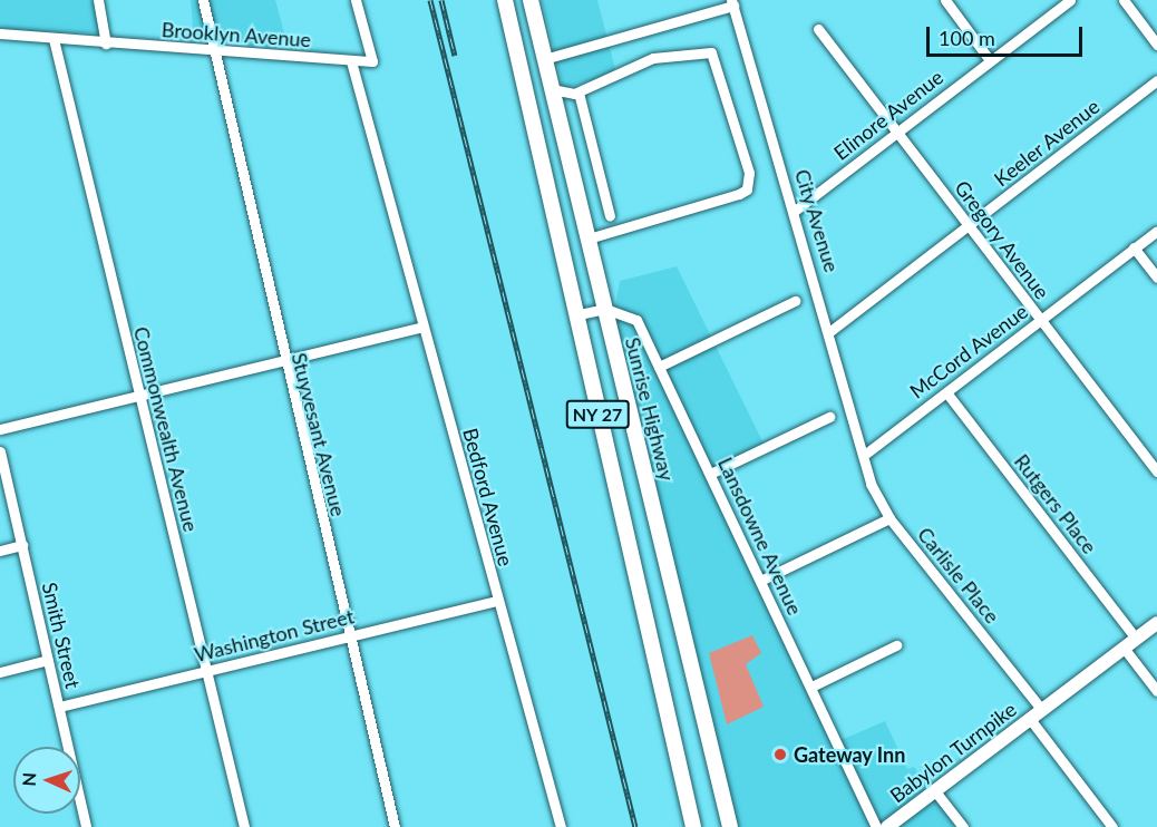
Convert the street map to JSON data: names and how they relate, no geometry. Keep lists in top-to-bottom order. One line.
{"streets":{"highway":["Sunrise Highway","NY 27"],"main road":["Babylon Turnpike"],"street":["Brooklyn Avenue","Elinore Avenue","Keeler Avenue","City Avenue","Gregory Avenue","McCord Avenue","Commonwealth Avenue","Stuyvesant Avenue","Bedford Avenue","Rutgers Place","Lansdowne Avenue","Carlisle Place","Smith Street","Washington Street"]},"crossings":[["Brooklyn Avenue","Commonwealth Avenue"],["Brooklyn Avenue","Stuyvesant Avenue"],["Brooklyn Avenue","Bedford Avenue"],["Elinore Avenue","City Avenue"],["Elinore Avenue","Gregory Avenue"],["Keeler Avenue","City Avenue"],["Keeler Avenue","Gregory Avenue"],["City Avenue","McCord Avenue"],["City Avenue","Carlisle Place"],["Gregory Avenue","McCord Avenue"],["McCord Avenue","Rutgers Place"],["McCord Avenue","Carlisle Place"],["Sunrise Highway","Lansdowne Avenue"],["Commonwealth Avenue","Washington Street"],["Stuyvesant Avenue","Washington Street"],["Bedford Avenue","Washington Street"],["Rutgers Place","Babylon Turnpike"],["Carlisle Place","Babylon Turnpike"],["Smith Street","Washington Street"]],"places":["Gateway Inn"],"scale_bar":"100 m","north":"left"}
